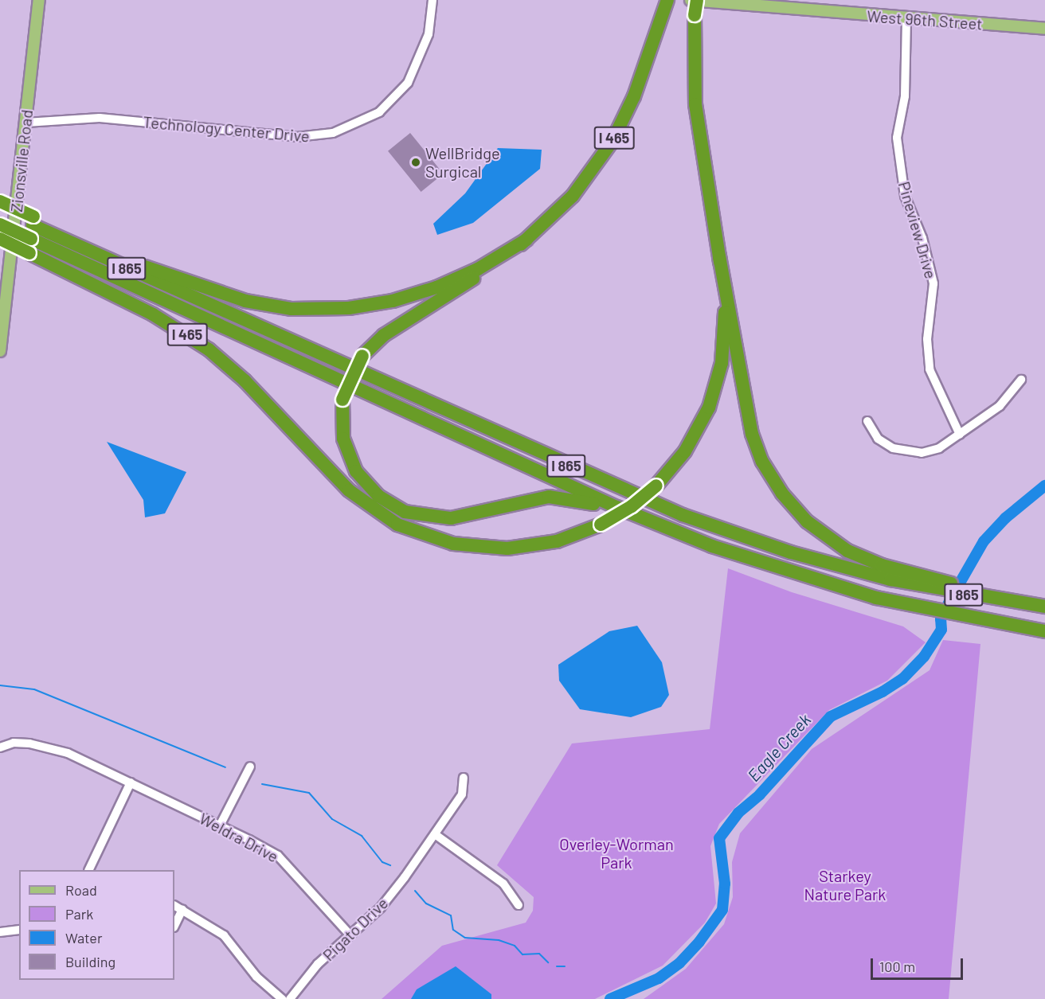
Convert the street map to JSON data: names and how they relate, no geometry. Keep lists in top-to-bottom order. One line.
{"streets":{"highway":["I 465","I 865"],"main road":["West 96th Street","Zionsville Road"],"street":["Technology Center Drive","Pineview Drive","Weldra Drive","Pigato Drive"]},"crossings":[["West 96th Street","Pineview Drive"],["Technology Center Drive","Zionsville Road"],["I 465","I 865"],["Weldra Drive","Pigato Drive"]],"water":["Eagle Creek"],"parks":["Overley-Worman Park","Starkey Nature Park"],"places":["WellBridge Surgical"],"legend":["Road","Park","Water","Building"],"scale_bar":"100 m"}
